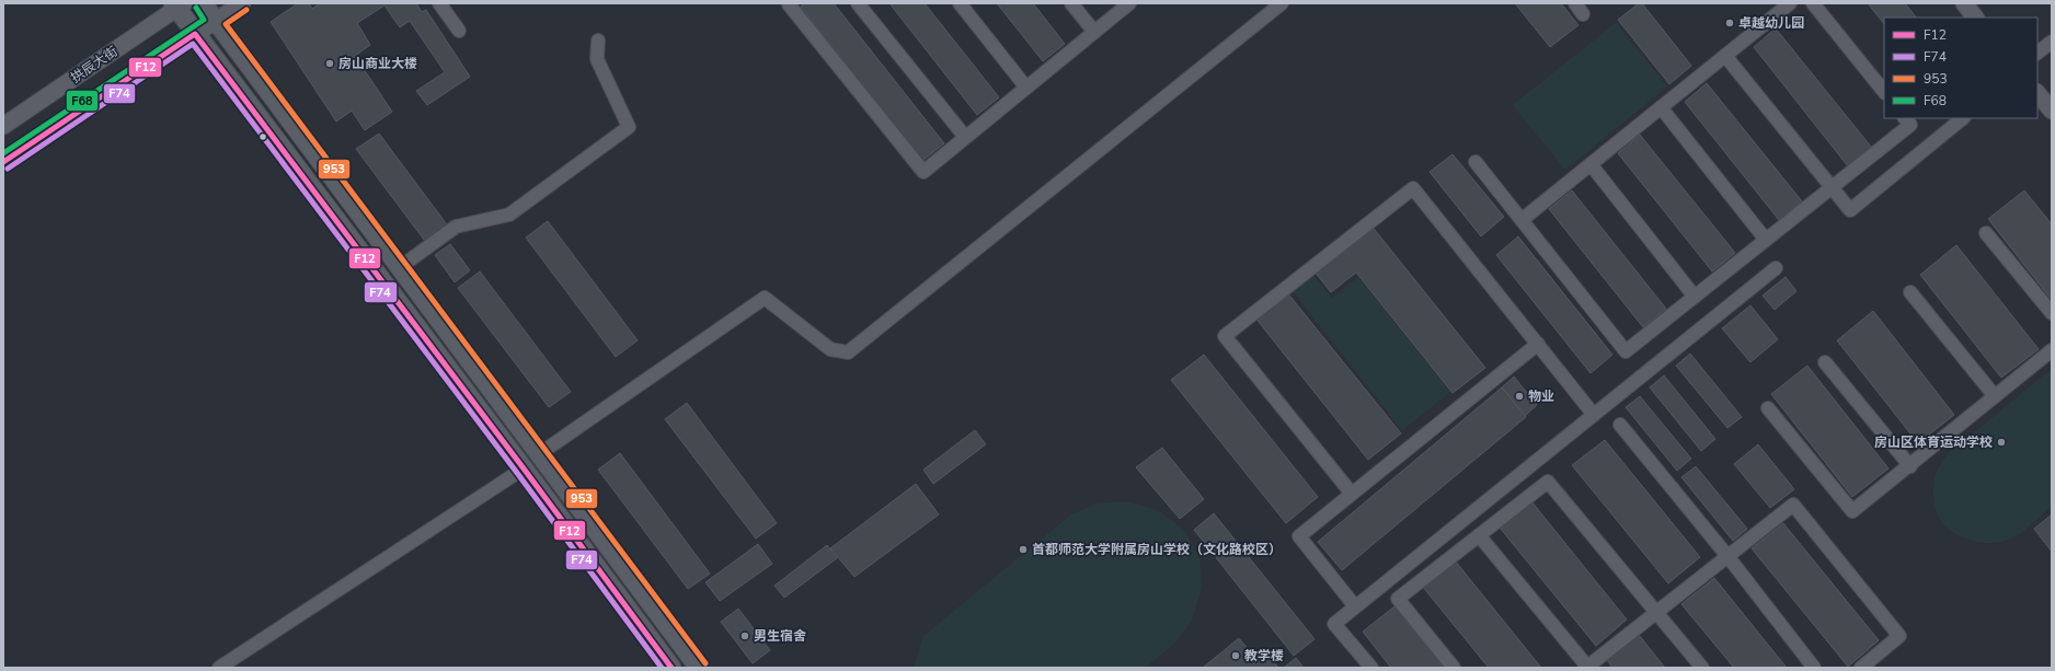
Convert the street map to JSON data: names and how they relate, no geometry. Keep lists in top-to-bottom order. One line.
{"streets":{"street":["拱辰大街"]},"places":["卓越幼儿园","房山商业大楼","物业","房山区体育运动学校","首都师范大学附属房山学校（文化路校区）","男生宿舍","教学楼"],"lines":["transit line F68","transit line 953","transit line F12","transit line F74"],"legend":["F12","F74","953","F68"]}
